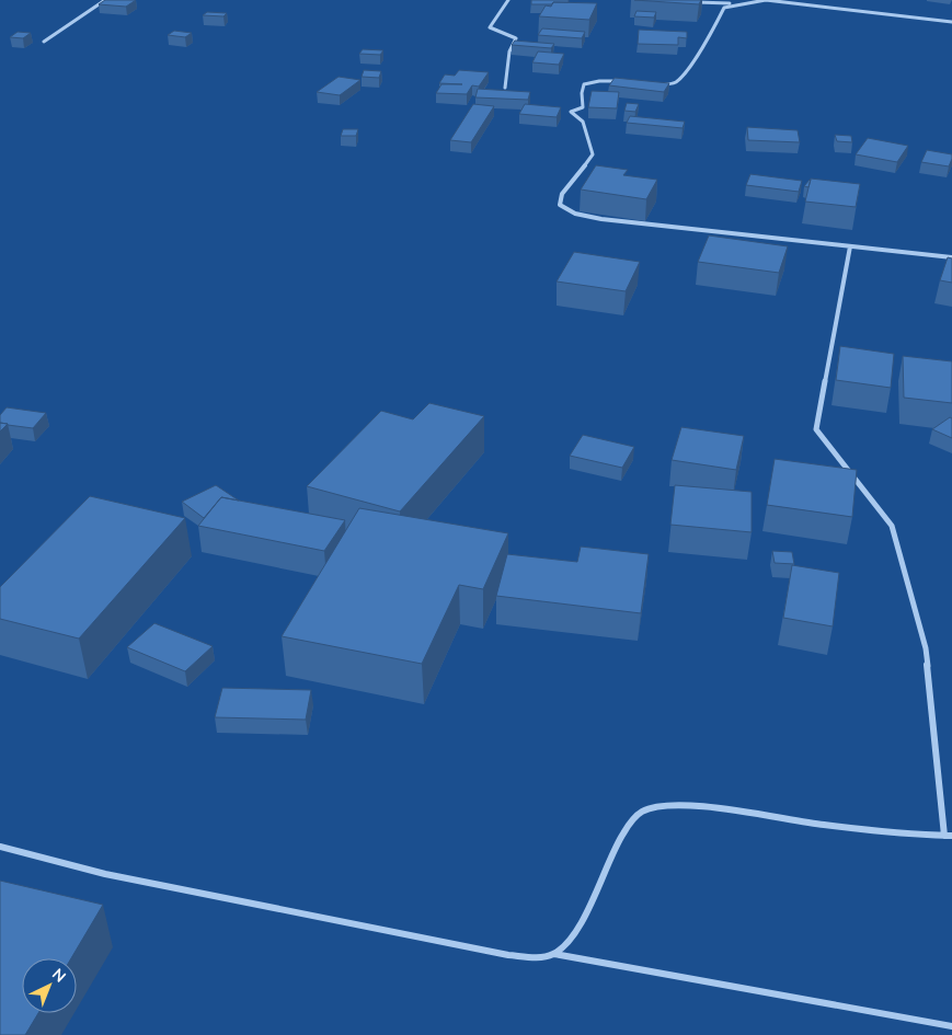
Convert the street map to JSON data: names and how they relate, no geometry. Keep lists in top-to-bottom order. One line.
{"north":"top right"}
